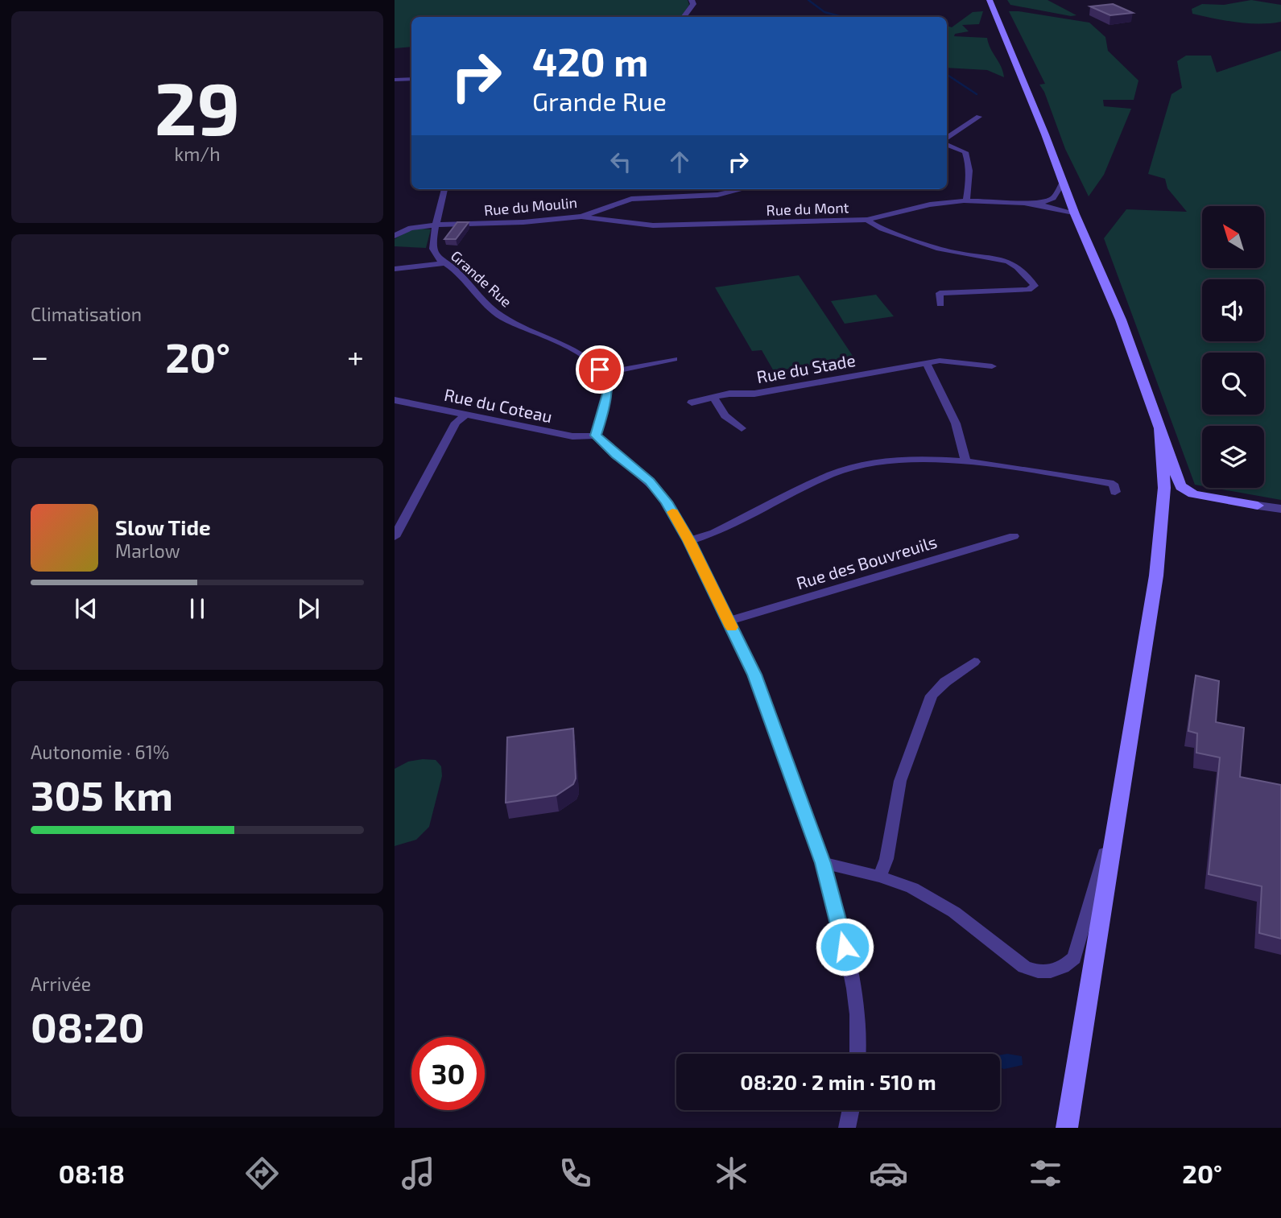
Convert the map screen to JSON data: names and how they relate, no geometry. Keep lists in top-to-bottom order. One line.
{"streets":{"street":["Rue du Moulin","Rue du Mont","Grande Rue","Rue du Stade","Rue du Coteau","Rue des Bouvreuils"]},"crossings":[["Rue du Moulin","Rue du Mont"],["Rue du Moulin","Grande Rue"]],"north":"top left","page":{"tile":[["29","km/h"],"Climatisation",["Autonomie · 61%","305 km"],["Arrivée","08:20"]],"turn":["420 m","Grande Rue"],"heat":["−","20°","+"],"song":["Slow Tide","Marlow"],"limit":"30","trip":"08:20 · 2 min · 510 m","tabs":["08:18","20°"]}}
